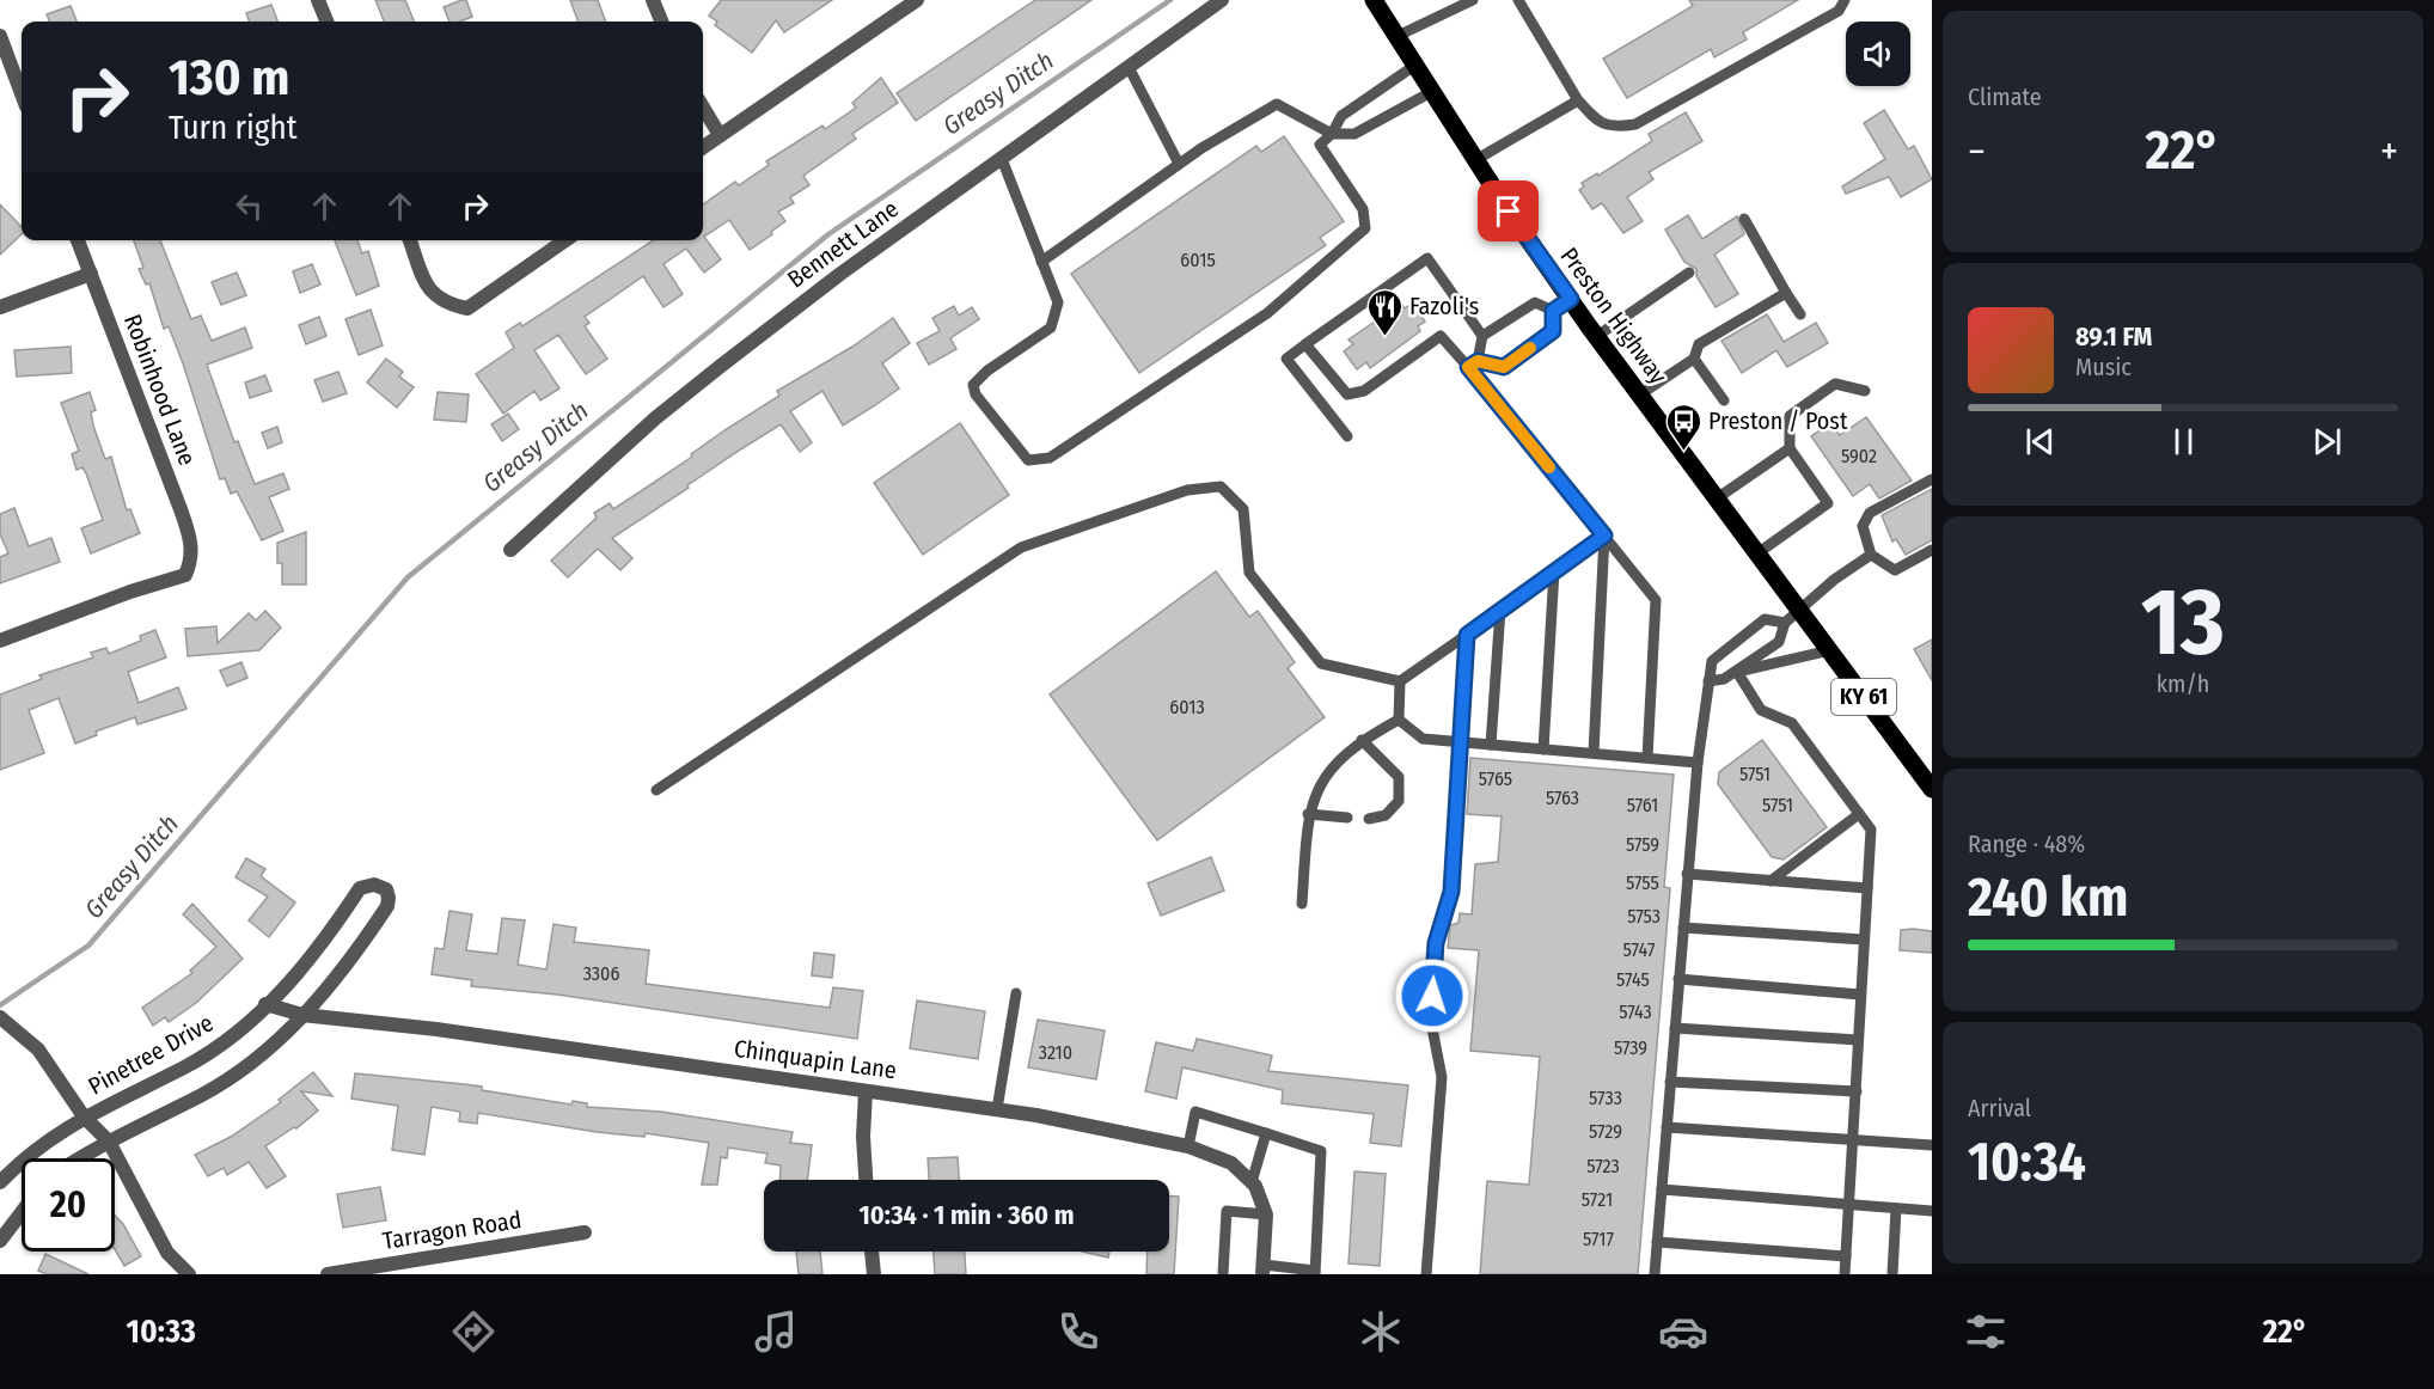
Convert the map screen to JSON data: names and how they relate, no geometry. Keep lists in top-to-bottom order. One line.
{"streets":{"main road":["Preston Highway","KY 61"],"street":["Bennett Lane","Robinhood Lane","Pinetree Drive","Chinquapin Lane","Tarragon Road"]},"crossings":[["Pinetree Drive","Chinquapin Lane"]],"water":["Greasy Ditch"],"places":{"restaurant":["Fazoli's"],"bus stop":["Preston / Post"]},"house_numbers":["6015","5902","6013","5751","5765","5763","5761","5751","5759","5755","5753","5747","3306","5745","5743","5739","3210","5733","5729","5723","5721","5717"],"page":{"tile":["Climate",["13","km/h"],["Range · 48%","240 km"],["Arrival","10:34"]],"turn":["130 m","Turn right"],"heat":["−","22°","+"],"song":["89.1 FM","Music"],"limit":"20","trip":"10:34 · 1 min · 360 m","tabs":["10:33","22°"]}}
